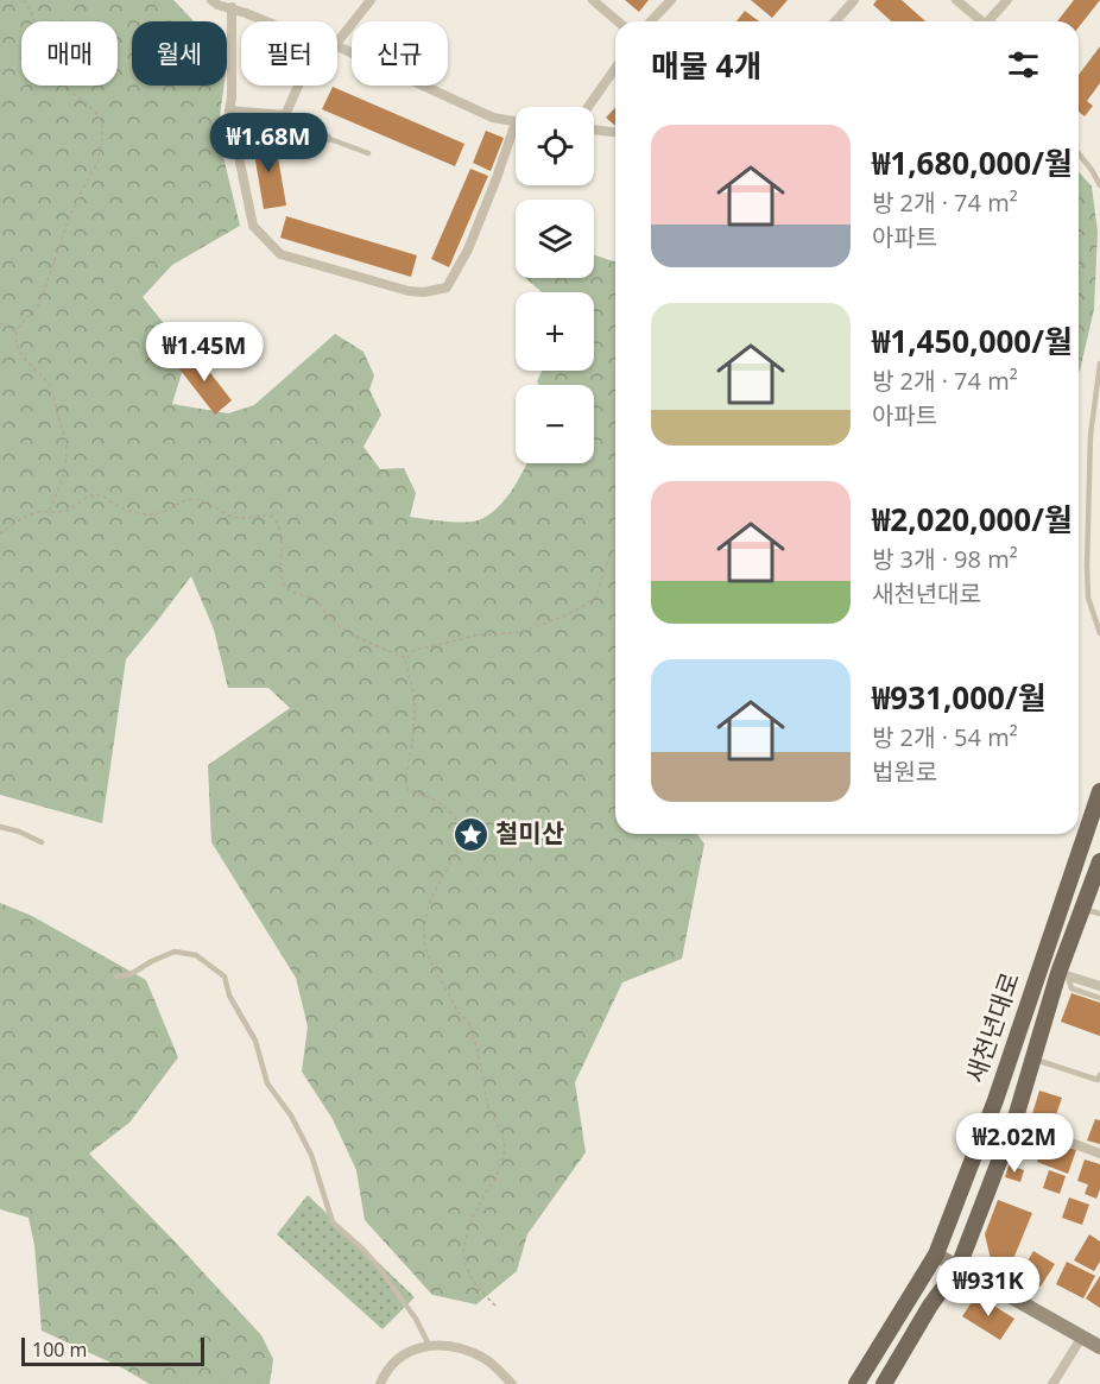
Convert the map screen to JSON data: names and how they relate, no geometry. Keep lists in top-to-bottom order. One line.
{"streets":{"main road":["새천년대로"]},"places":{"place":["철미산"]},"scale_bar":"100 m","page":{"chip":["매매","월세","필터","신규"],"heading":"매물 4개","map_buttons":["+","−"],"list":[{"name":"₩1,680,000/월","note":"방 2개 · 74 m² · 아파트"},{"name":"₩1,450,000/월","note":"방 2개 · 74 m² · 아파트"},{"name":"₩2,020,000/월","note":"방 3개 · 98 m² · 새천년대로"},{"name":"₩931,000/월","note":"방 2개 · 54 m² · 법원로"}],"price":["₩1.68M","₩1.45M","₩2.02M","₩931K"],"scale":"100 m"}}
